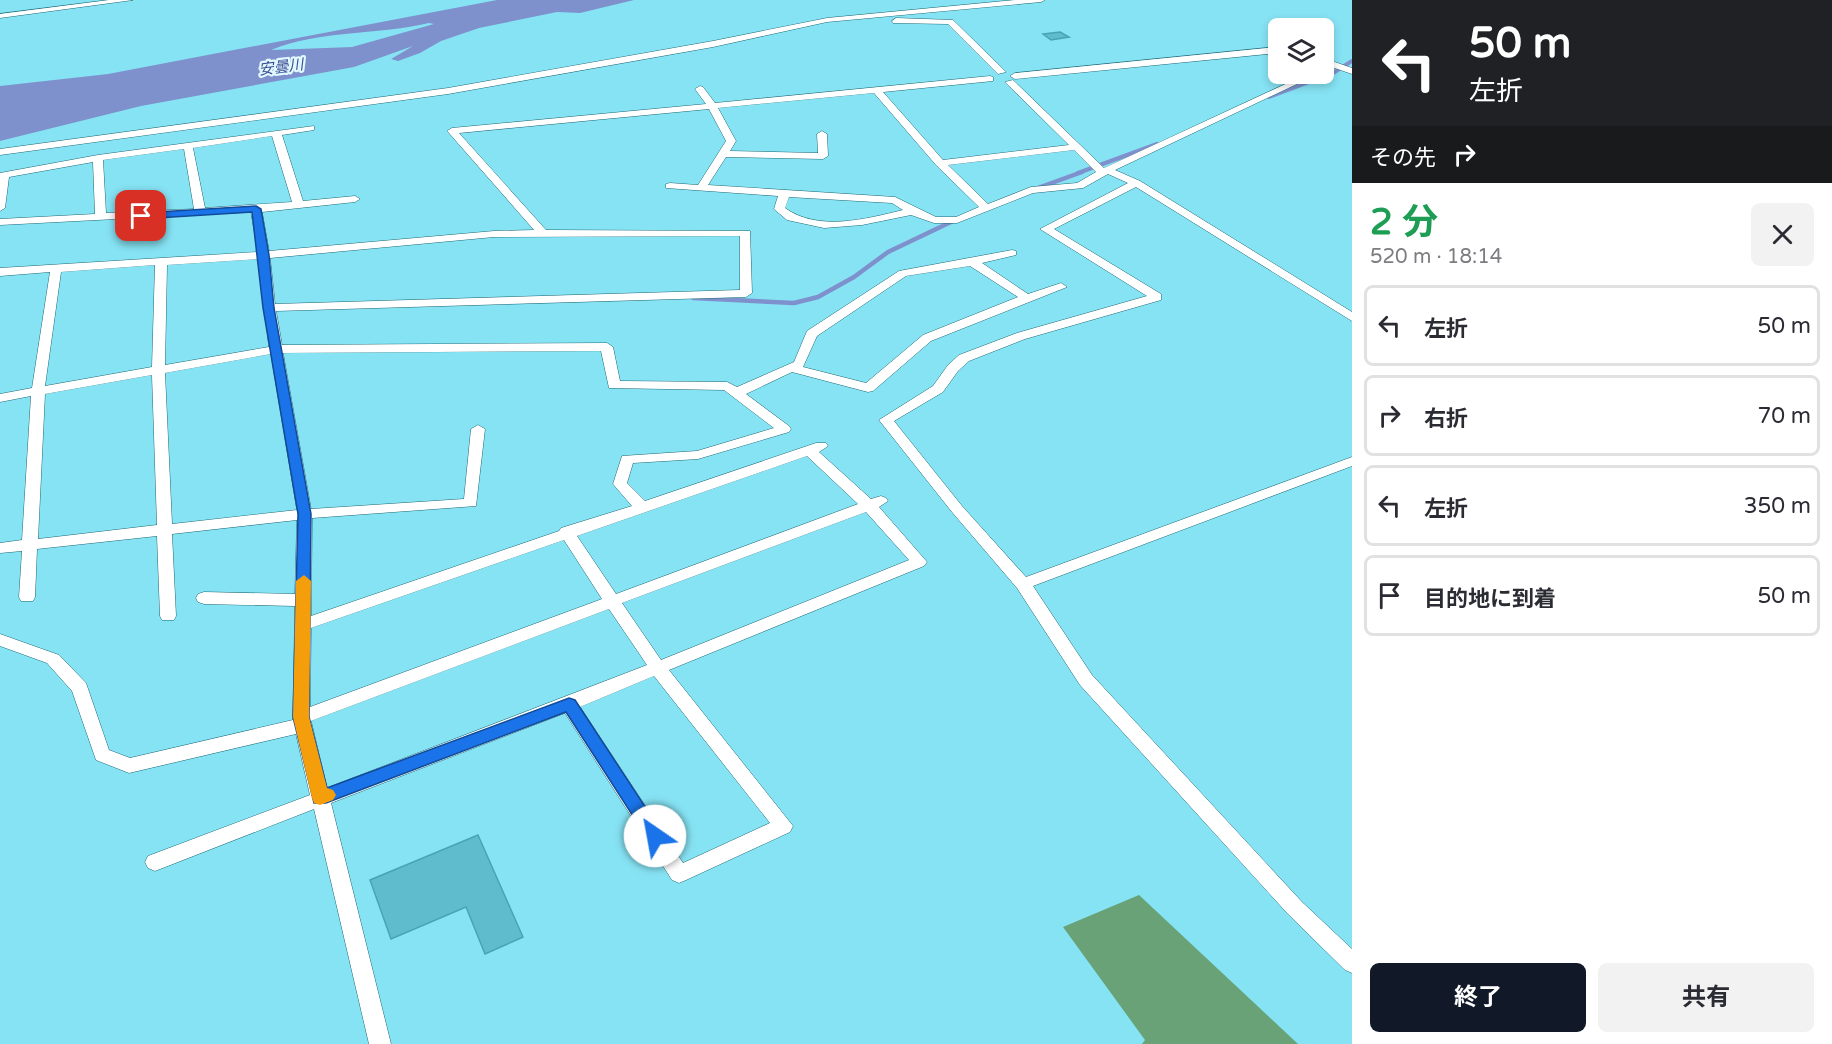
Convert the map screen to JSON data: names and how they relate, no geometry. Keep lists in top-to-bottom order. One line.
{"water":["安曇川"],"page":{"turn":["50 m","左折"],"then":"その先","heading":["2 分","520 m · 18:14"],"list":[{"name":"左折","value":"50 m"},{"name":"右折","value":"70 m"},{"name":"左折","value":"350 m"},{"name":"目的地に到着","value":"50 m"}],"buttons":["終了","共有"]}}
